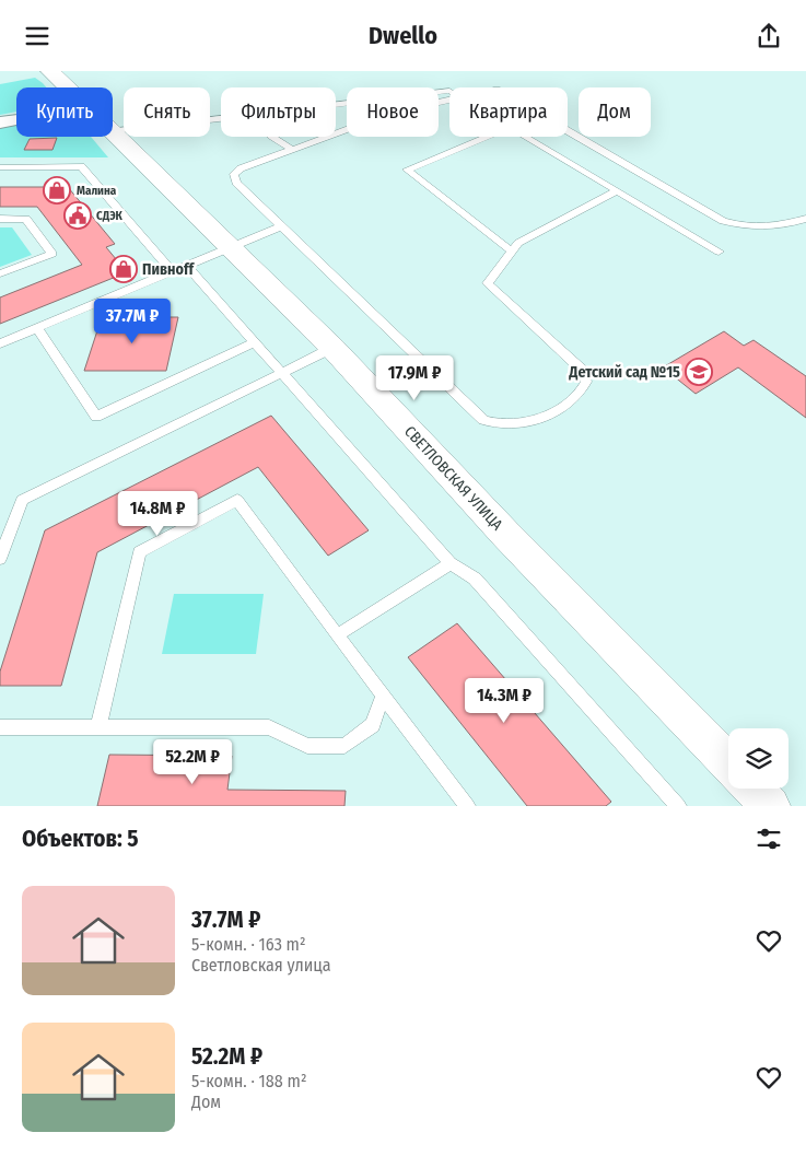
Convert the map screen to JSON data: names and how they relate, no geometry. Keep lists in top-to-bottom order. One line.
{"streets":{"street":["СВЕТЛОВСКАЯ УЛИЦА"]},"places":{"shop":["Малина","Пивноff"],"public building":["СДЭК"],"school or university":["Детский сад №15"]},"page":{"header":"Dwello","chip":["Купить","Снять","Фильтры","Новое","Квартира","Дом"],"price":["37.7M ₽","17.9M ₽","14.8M ₽","14.3M ₽","52.2M ₽"],"heading":"Объектов: 5","list":[{"name":"37.7M ₽","note":"5-комн. · 163 m² · Светловская улица"},{"name":"52.2M ₽","note":"5-комн. · 188 m² · Дом"}]}}
